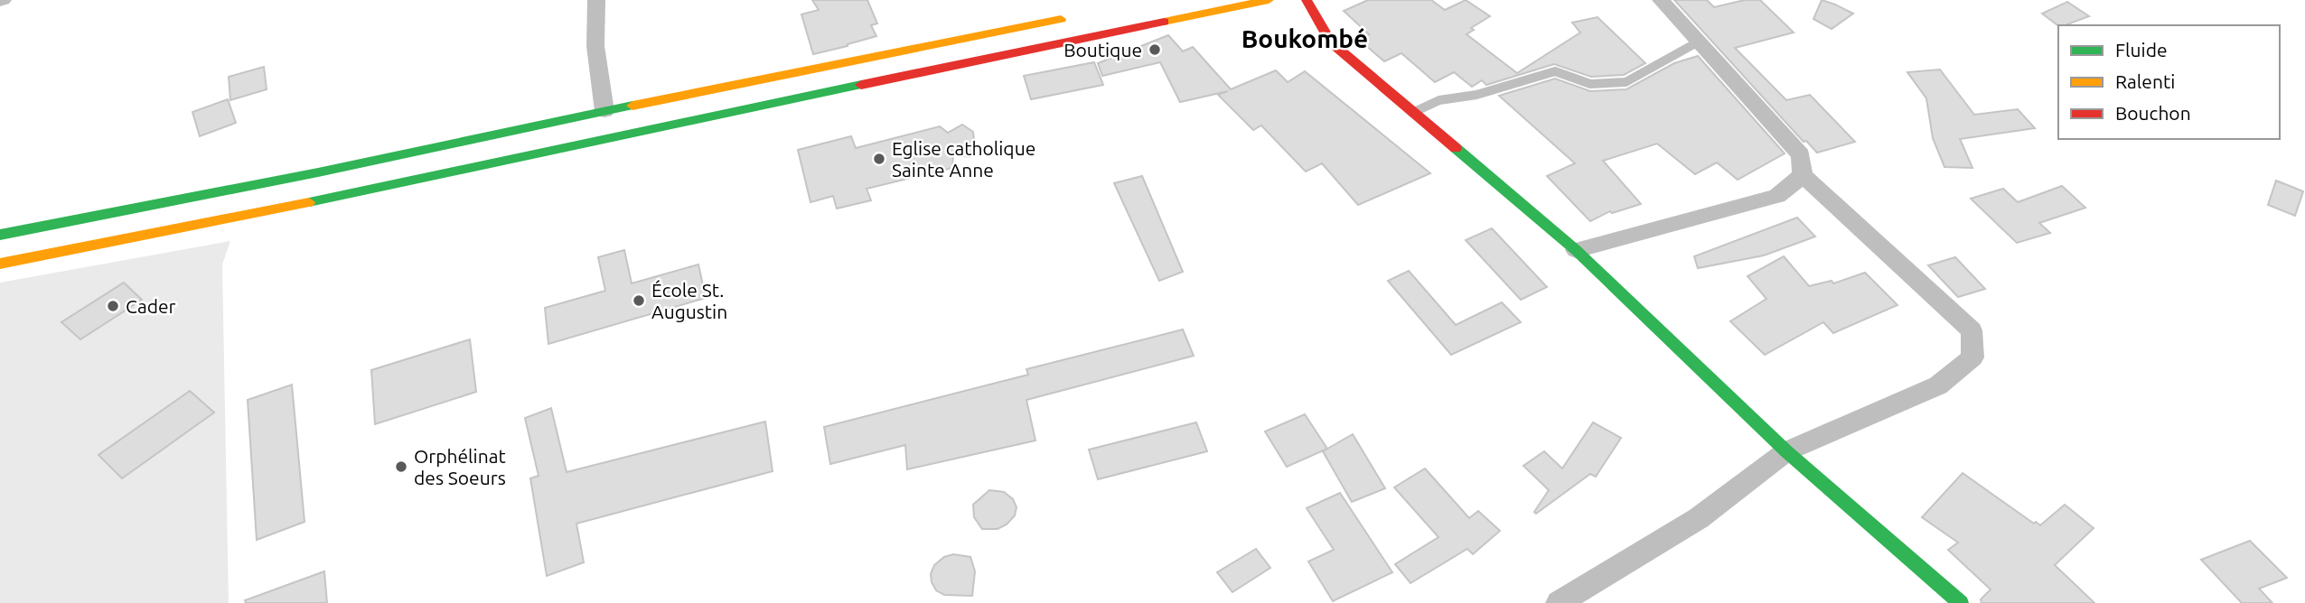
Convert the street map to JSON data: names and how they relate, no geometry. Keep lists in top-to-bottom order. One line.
{"districts":["Boukombé"],"places":["Boutique","Eglise catholique Sainte Anne","École St. Augustin","Cader","Orphélinat des Soeurs"],"legend":["Fluide","Ralenti","Bouchon"]}
